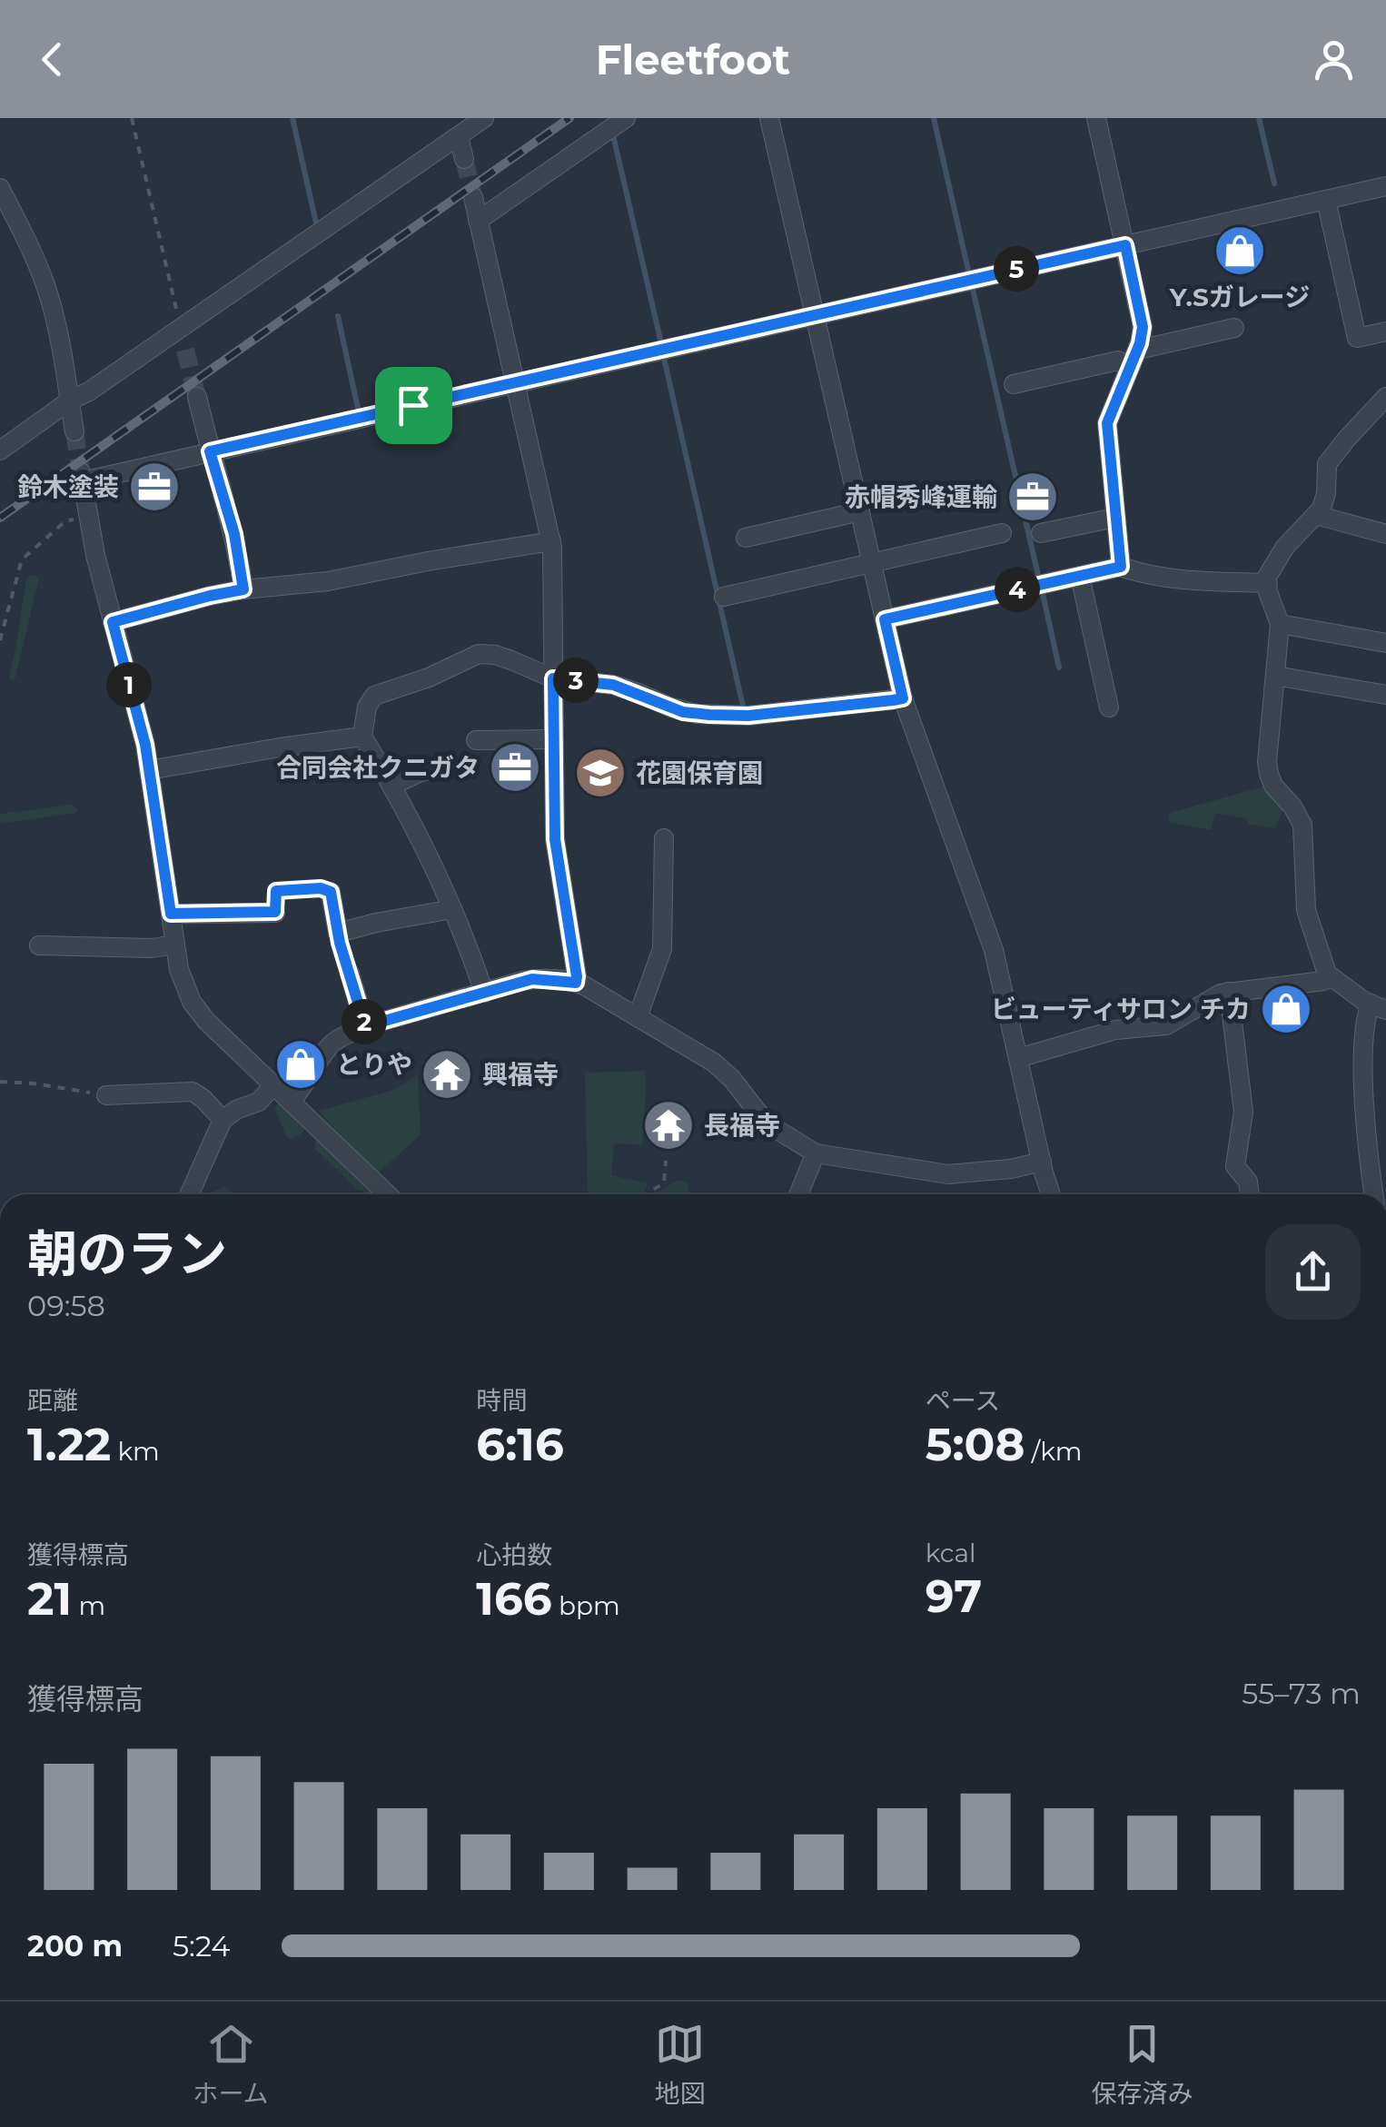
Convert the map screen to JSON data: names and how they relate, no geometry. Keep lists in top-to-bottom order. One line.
{"places":{"shop":["Y.Sガレージ","ビューティサロン チカ","とりや"],"office":["鈴木塗装","赤帽秀峰運輸","合同会社クニガタ"],"school or university":["花園保育園"],"temple":["興福寺","長福寺"]},"page":{"header":"Fleetfoot","pins":["5","4","3","1","2"],"heading":["朝のラン","09:58"],"stats":[["距離","1.22 km"],["時間","6:16"],["ペース","5:08 /km"],["獲得標高","21 m"],["心拍数","166 bpm"],["kcal","97"]],"chart":["獲得標高","55–73 m"],"list":[{"name":"200 m","note":"5:24"}],"tabs":["ホーム","地図","保存済み"]}}
